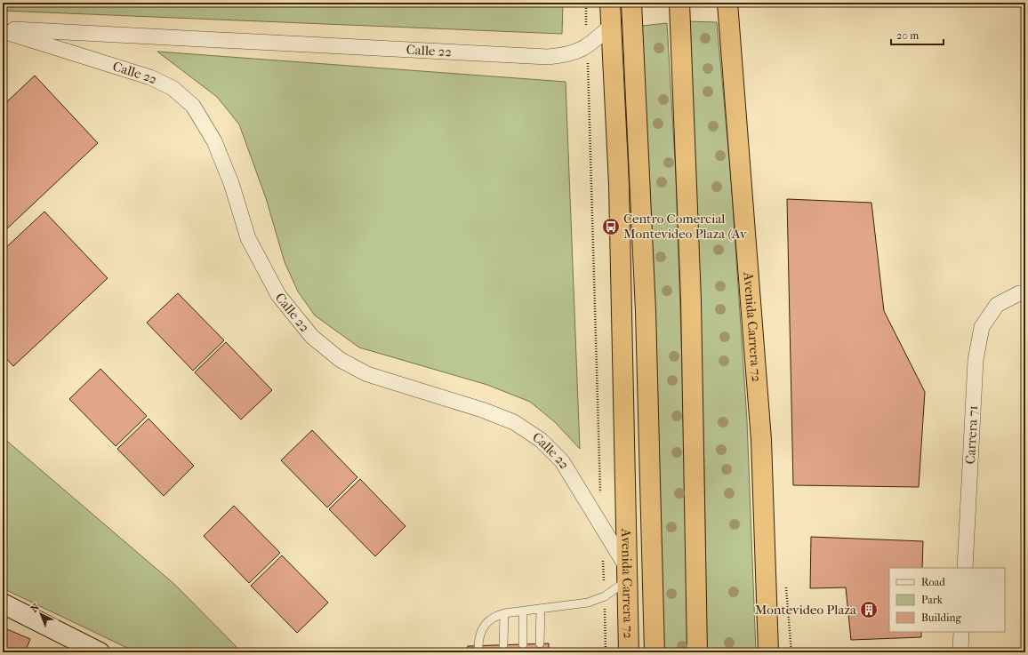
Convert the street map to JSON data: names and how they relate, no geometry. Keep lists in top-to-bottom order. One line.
{"streets":{"highway":["Avenida Carrera 72"],"street":["Calle 22","Carrera 71"]},"crossings":[["Calle 22","Avenida Carrera 72"]],"places":{"bus stop":["Centro Comercial Montevideo Plaza (Av"],"building":["Montevideo Plaza"]},"legend":["Road","Park","Building"],"scale_bar":"20 m","north":"top left"}
